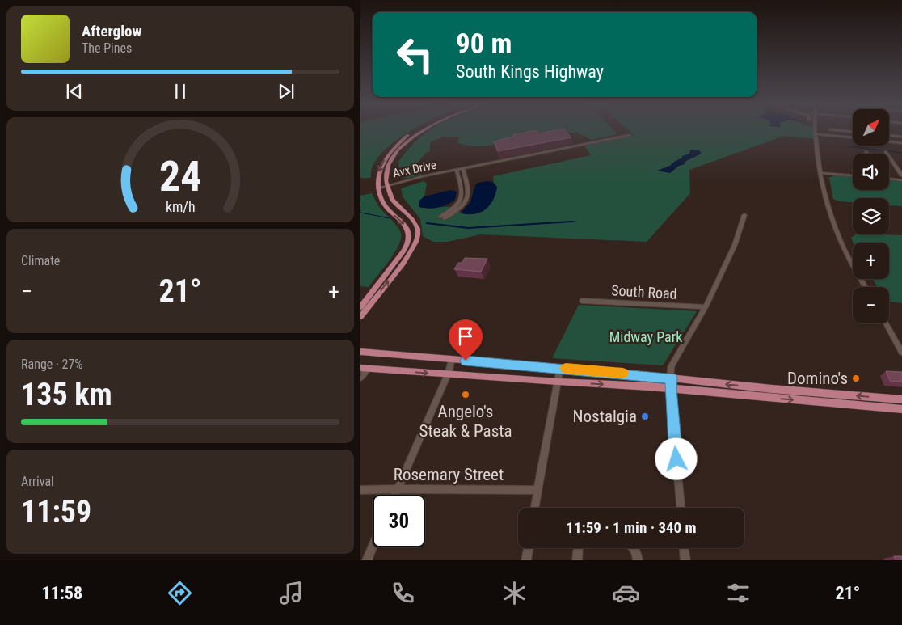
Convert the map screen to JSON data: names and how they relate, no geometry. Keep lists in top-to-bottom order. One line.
{"streets":{"street":["Avx Drive","South Road","Rosemary Street"]},"parks":["Midway Park"],"places":["Domino's","Angelo's Steak & Pasta","Nostalgia"],"north":"top right","page":{"turn":["90 m","South Kings Highway"],"song":["Afterglow","The Pines"],"map_buttons":["+","−"],"tile":["Climate",["Range · 27%","135 km"],["Arrival","11:59"]],"heat":["−","21°","+"],"limit":"30","trip":"11:59 · 1 min · 340 m","tabs":["11:58","21°"],"gauge":["24","km/h"]}}
